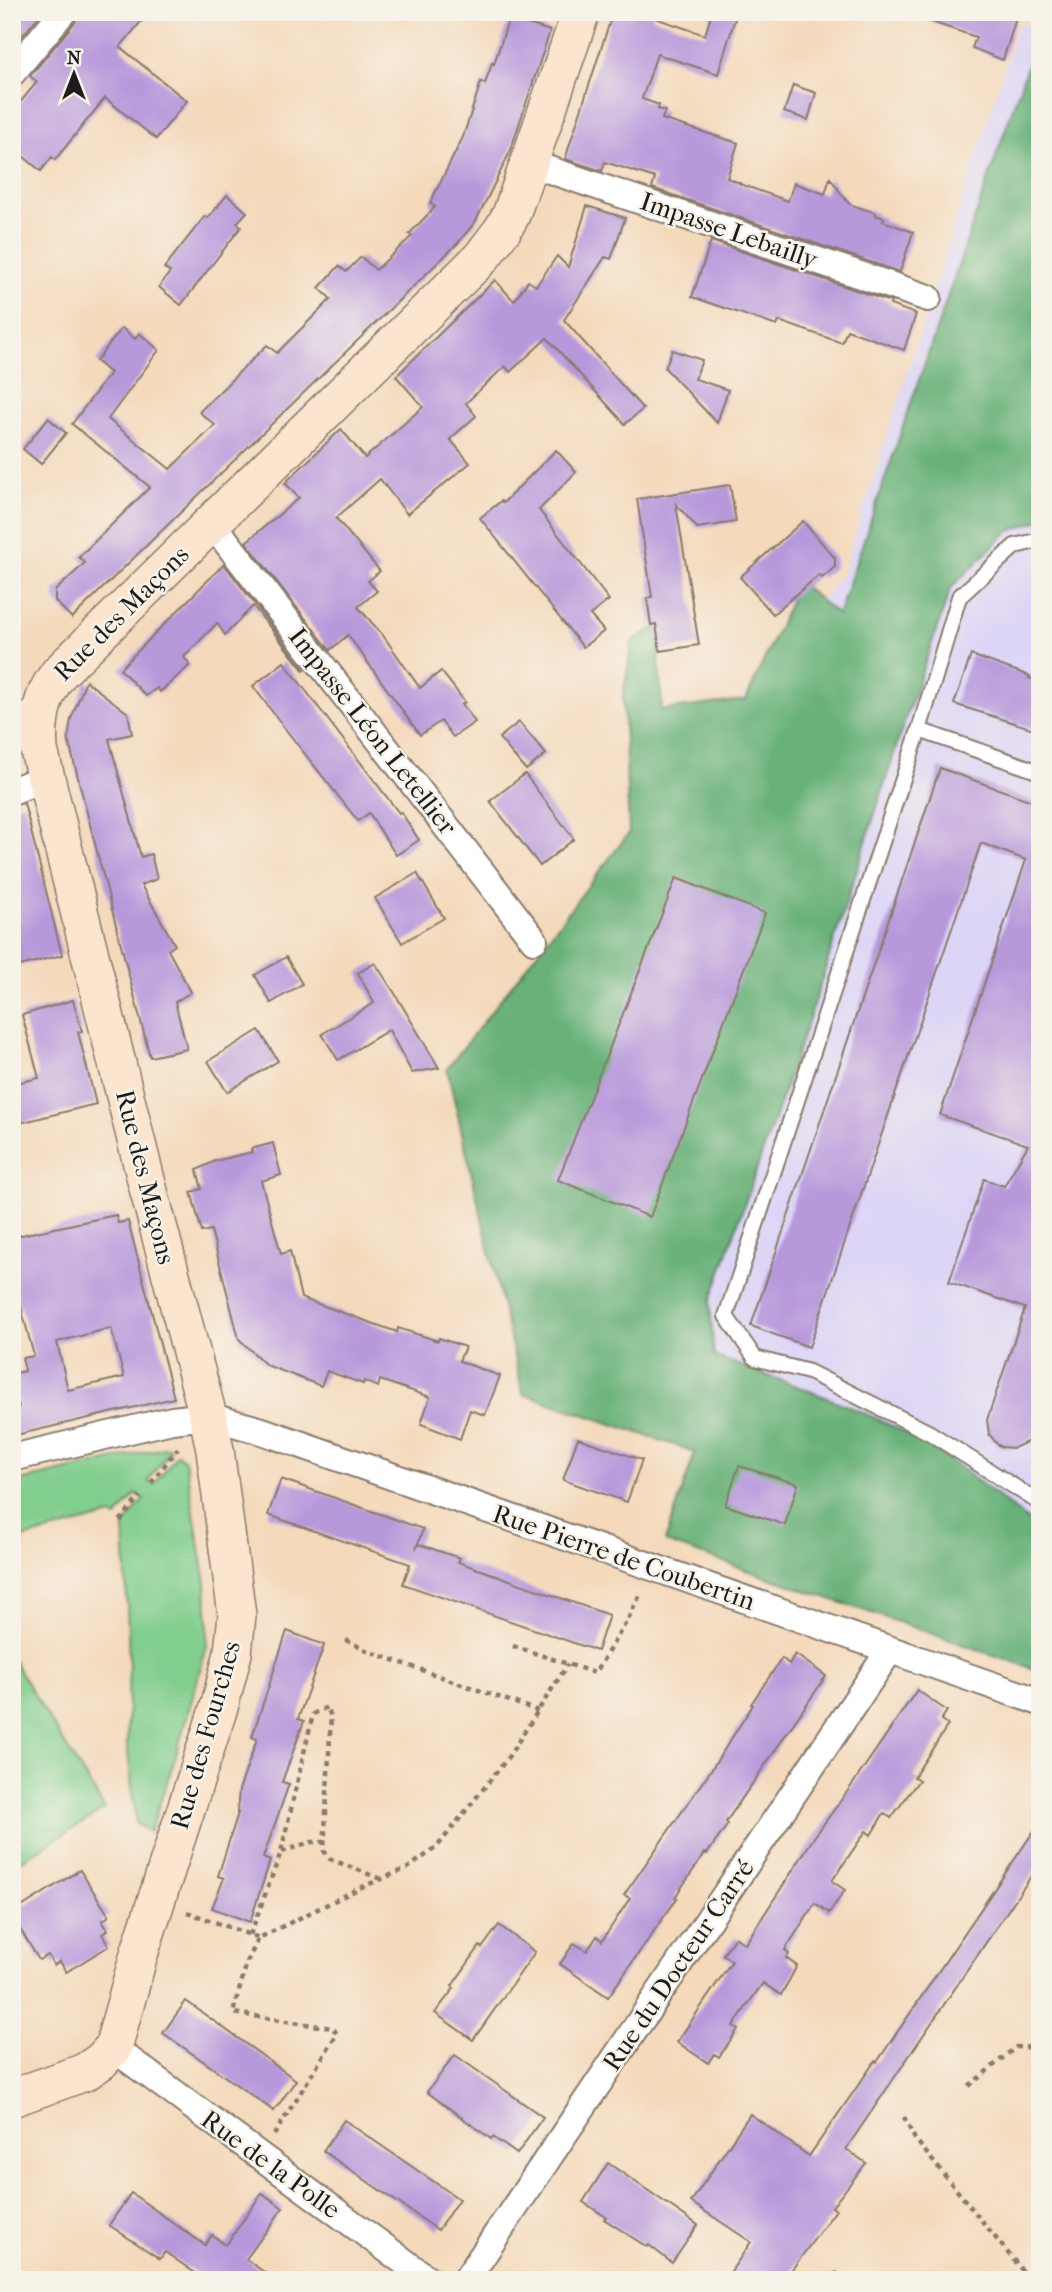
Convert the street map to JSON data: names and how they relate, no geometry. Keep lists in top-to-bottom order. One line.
{"streets":{"main road":["Rue des Maçons","Rue des Fourches"],"street":["Impasse Lebailly","Impasse Léon Letellier","Rue Pierre de Coubertin","Rue du Docteur Carré","Rue de la Polle"]},"crossings":[["Impasse Lebailly","Rue des Maçons"],["Rue des Maçons","Impasse Léon Letellier"],["Rue des Maçons","Rue Pierre de Coubertin"],["Rue des Maçons","Rue des Fourches"],["Rue Pierre de Coubertin","Rue des Fourches"],["Rue Pierre de Coubertin","Rue du Docteur Carré"],["Rue des Fourches","Rue de la Polle"]],"north":"top"}
